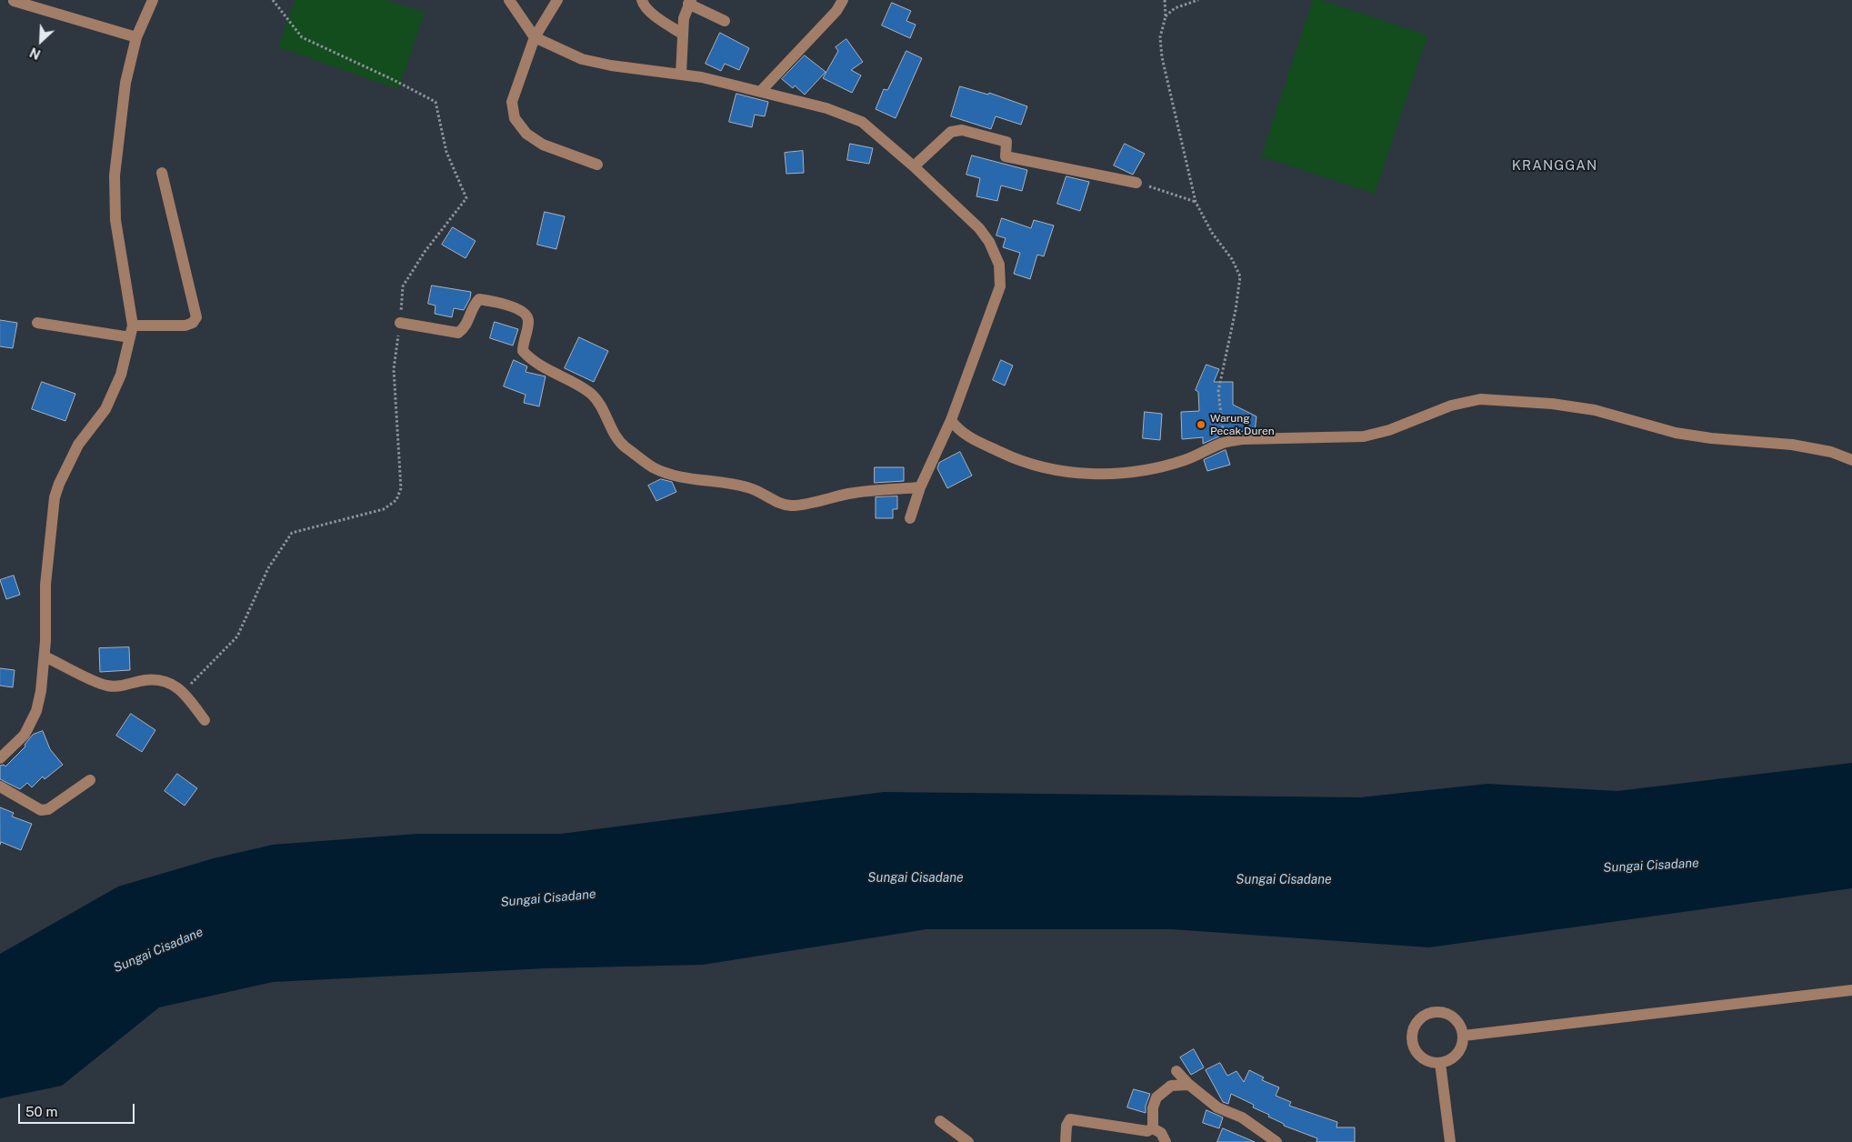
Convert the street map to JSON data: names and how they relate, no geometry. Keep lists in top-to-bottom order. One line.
{"districts":["KRANGGAN"],"water":["Sungai Cisadane"],"places":["Warung Pecak Duren"],"scale_bar":"50 m","north":"bottom left"}
